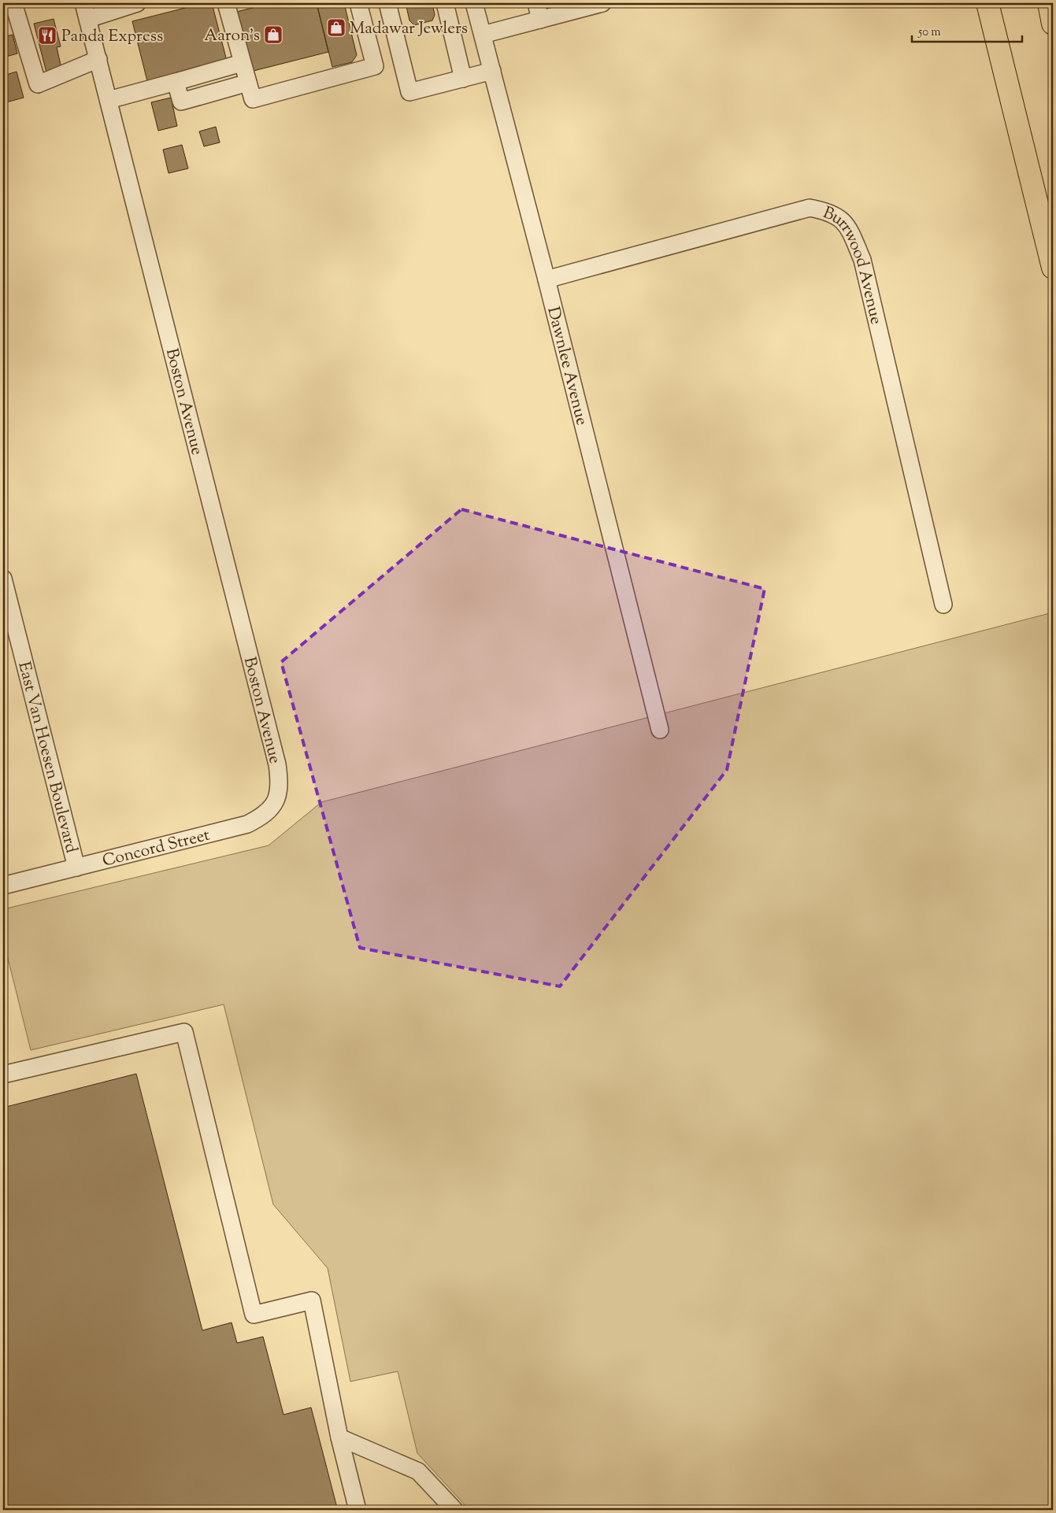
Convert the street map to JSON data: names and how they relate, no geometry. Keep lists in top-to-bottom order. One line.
{"streets":{"street":["Burrwood Avenue","Dawnlee Avenue","Boston Avenue","East Van Hoesen Boulevard","Concord Street"]},"crossings":[["Burrwood Avenue","Dawnlee Avenue"],["Boston Avenue","Concord Street"],["East Van Hoesen Boulevard","Concord Street"]],"places":{"shop":["Madawar Jewlers","Aaron's"],"restaurant":["Panda Express"]},"scale_bar":"50 m"}
